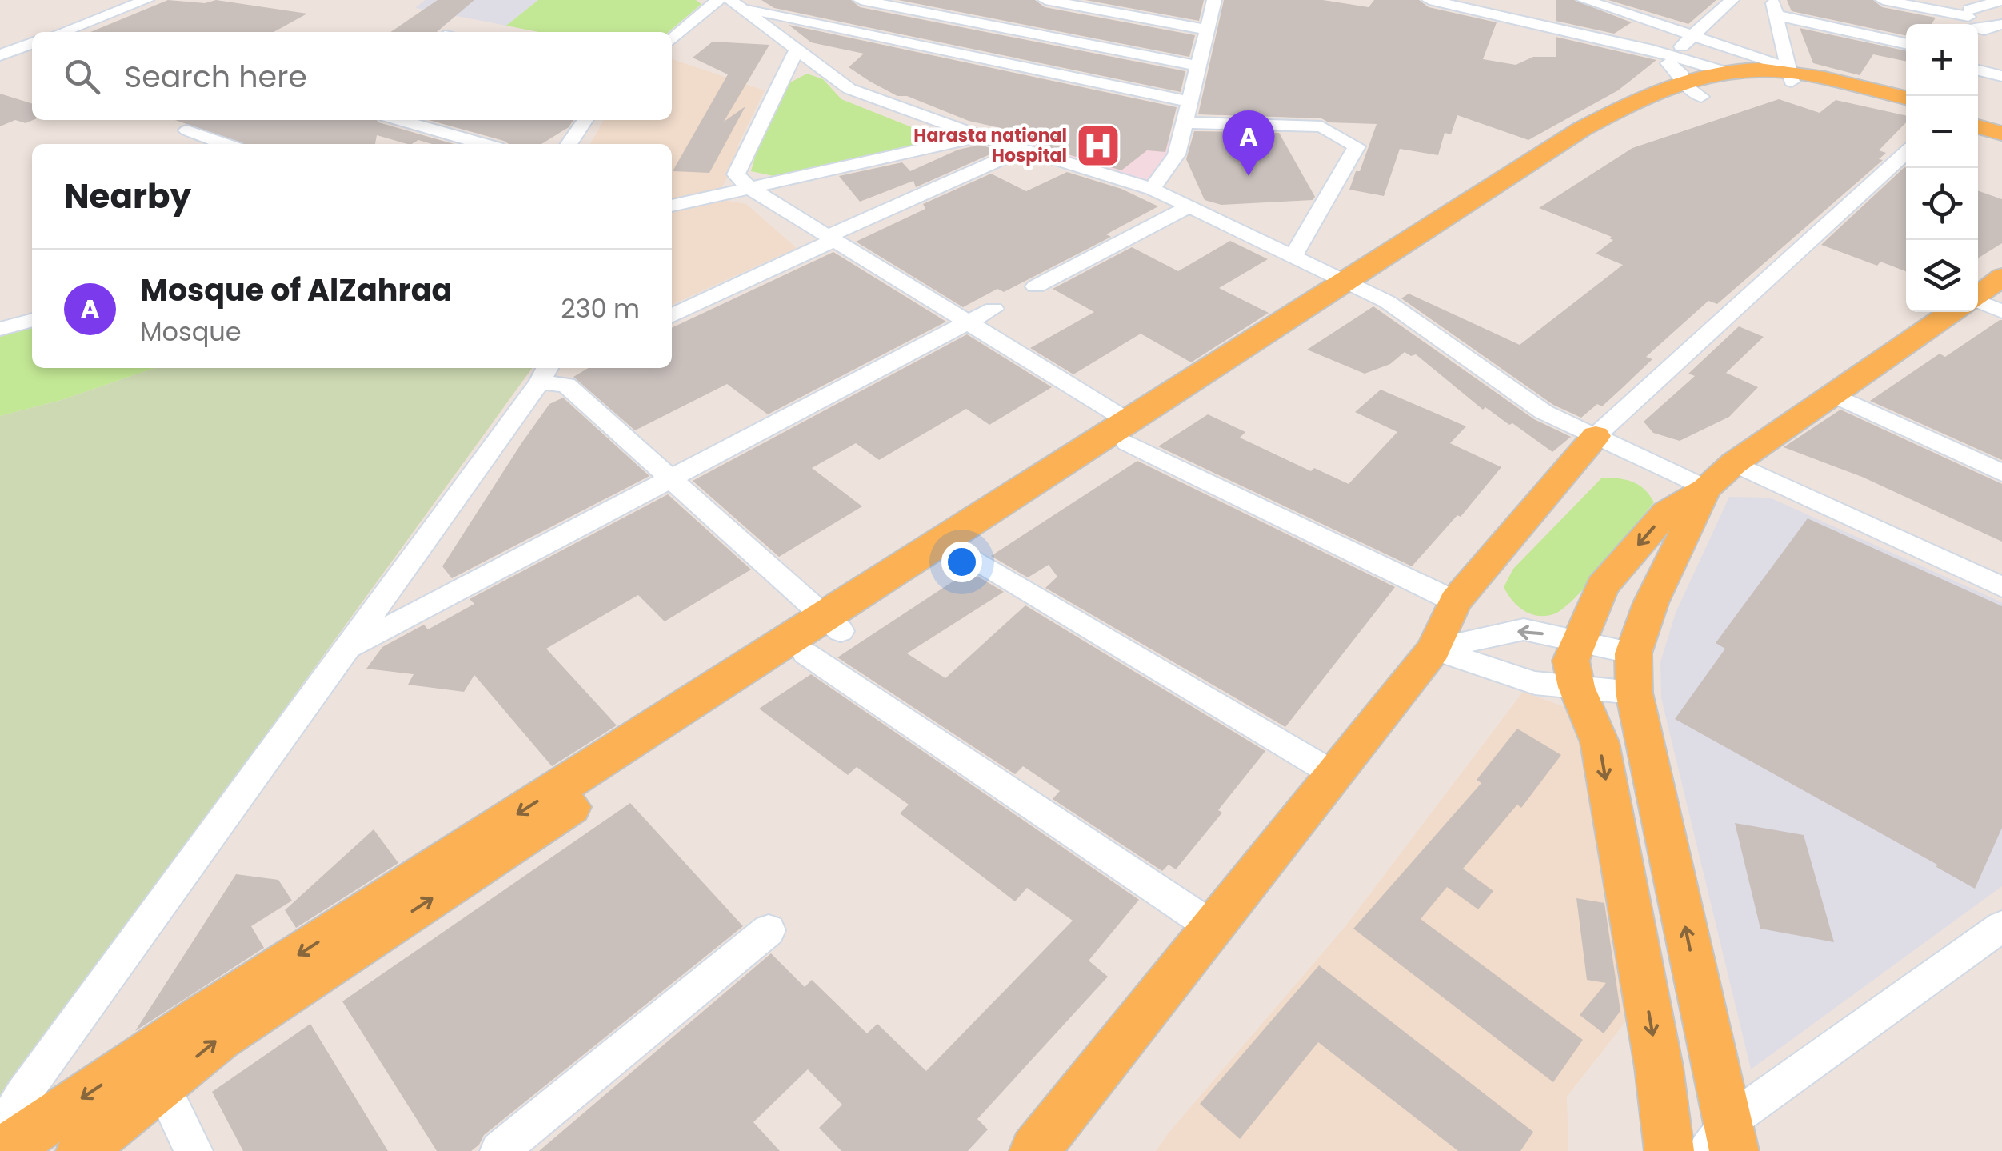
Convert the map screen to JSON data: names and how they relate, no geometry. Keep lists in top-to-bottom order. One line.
{"places":{"hospital":["Harasta national Hospital"]},"page":{"map_buttons":["+","−"],"search":"Search here","pins":"A","heading":"Nearby","list":[{"mark":"A","name":"Mosque of AlZahraa","note":"Mosque","value":"230 m"}]}}
